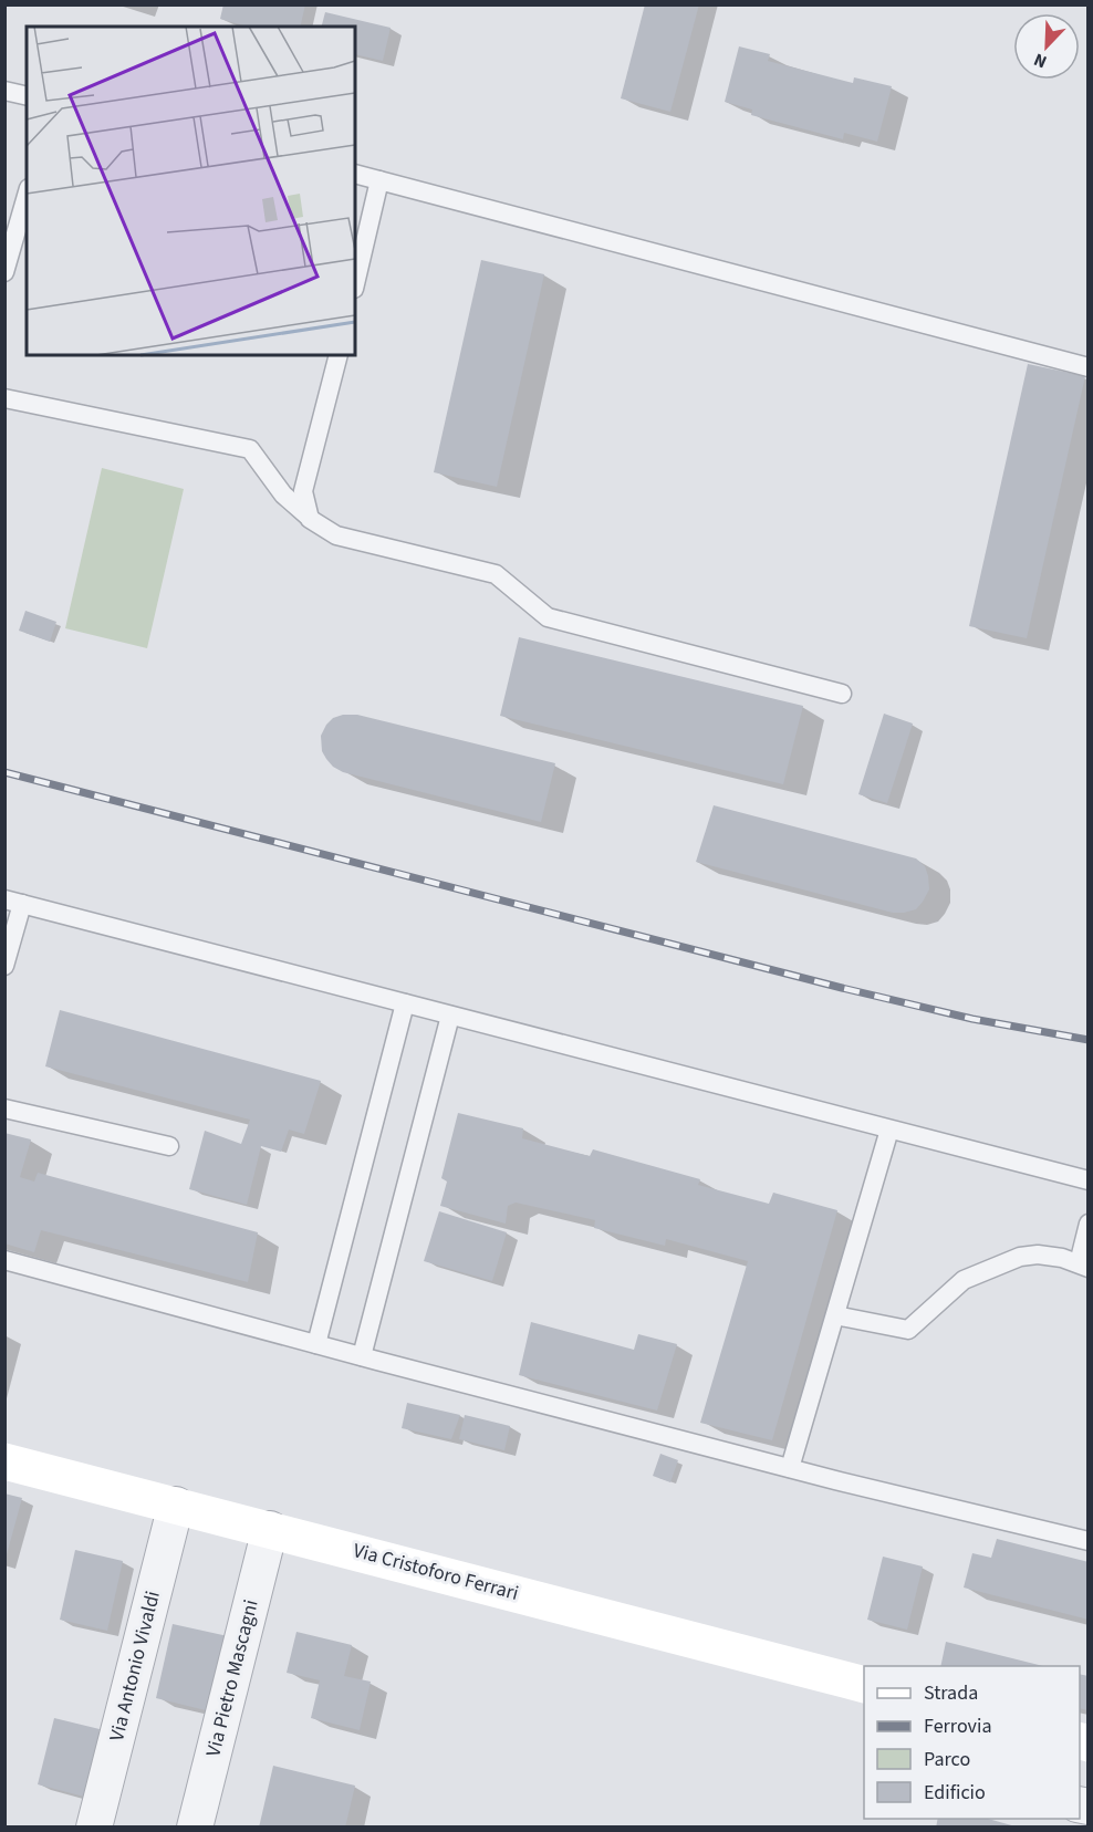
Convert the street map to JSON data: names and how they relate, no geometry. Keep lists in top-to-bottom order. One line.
{"streets":{"main road":["Via Cristoforo Ferrari"],"street":["Via Antonio Vivaldi","Via Pietro Mascagni"]},"crossings":[["Via Cristoforo Ferrari","Via Antonio Vivaldi"],["Via Cristoforo Ferrari","Via Pietro Mascagni"]],"legend":["Strada","Ferrovia","Parco","Edificio"],"north":"bottom left"}
